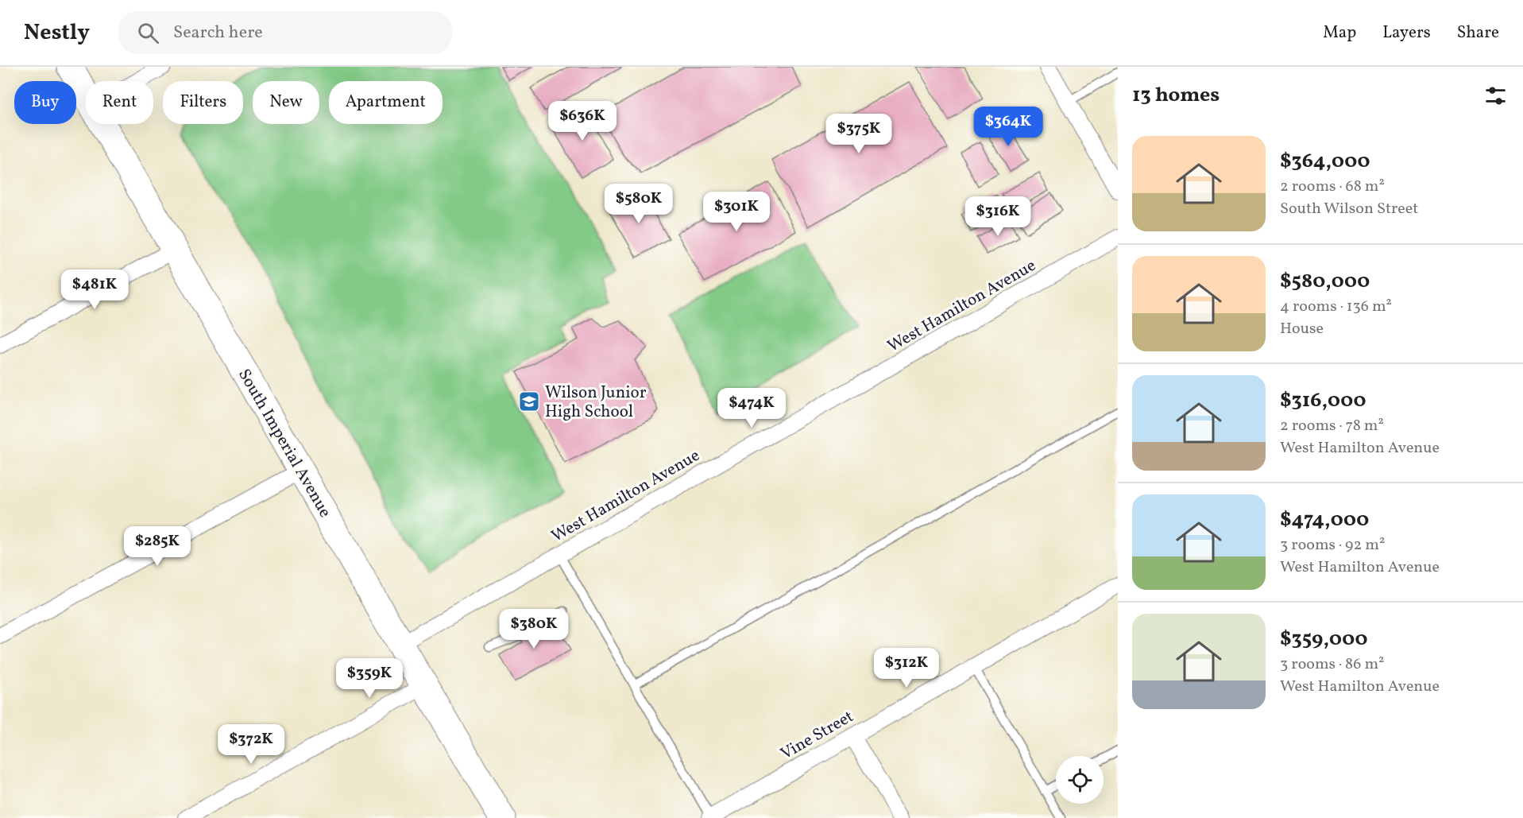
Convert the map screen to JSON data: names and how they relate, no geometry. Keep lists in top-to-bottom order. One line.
{"streets":{"highway":["South Imperial Avenue"],"street":["West Hamilton Avenue","Vine Street"]},"crossings":[["West Hamilton Avenue","South Imperial Avenue"]],"places":{"school or university":["Wilson Junior High School"]},"page":{"header":"Nestly","search":"Search here","nav":["Map","Layers","Share"],"heading":"13 homes","chip":["Buy","Rent","Filters","New","Apartment"],"price":["$636K","$364K","$375K","$580K","$301K","$316K","$481K","$474K","$285K","$380K","$312K","$359K","$372K"],"list":[{"name":"$364,000","note":"2 rooms · 68 m² · South Wilson Street"},{"name":"$580,000","note":"4 rooms · 136 m² · House"},{"name":"$316,000","note":"2 rooms · 78 m² · West Hamilton Avenue"},{"name":"$474,000","note":"3 rooms · 92 m² · West Hamilton Avenue"},{"name":"$359,000","note":"3 rooms · 86 m² · West Hamilton Avenue"}]}}
